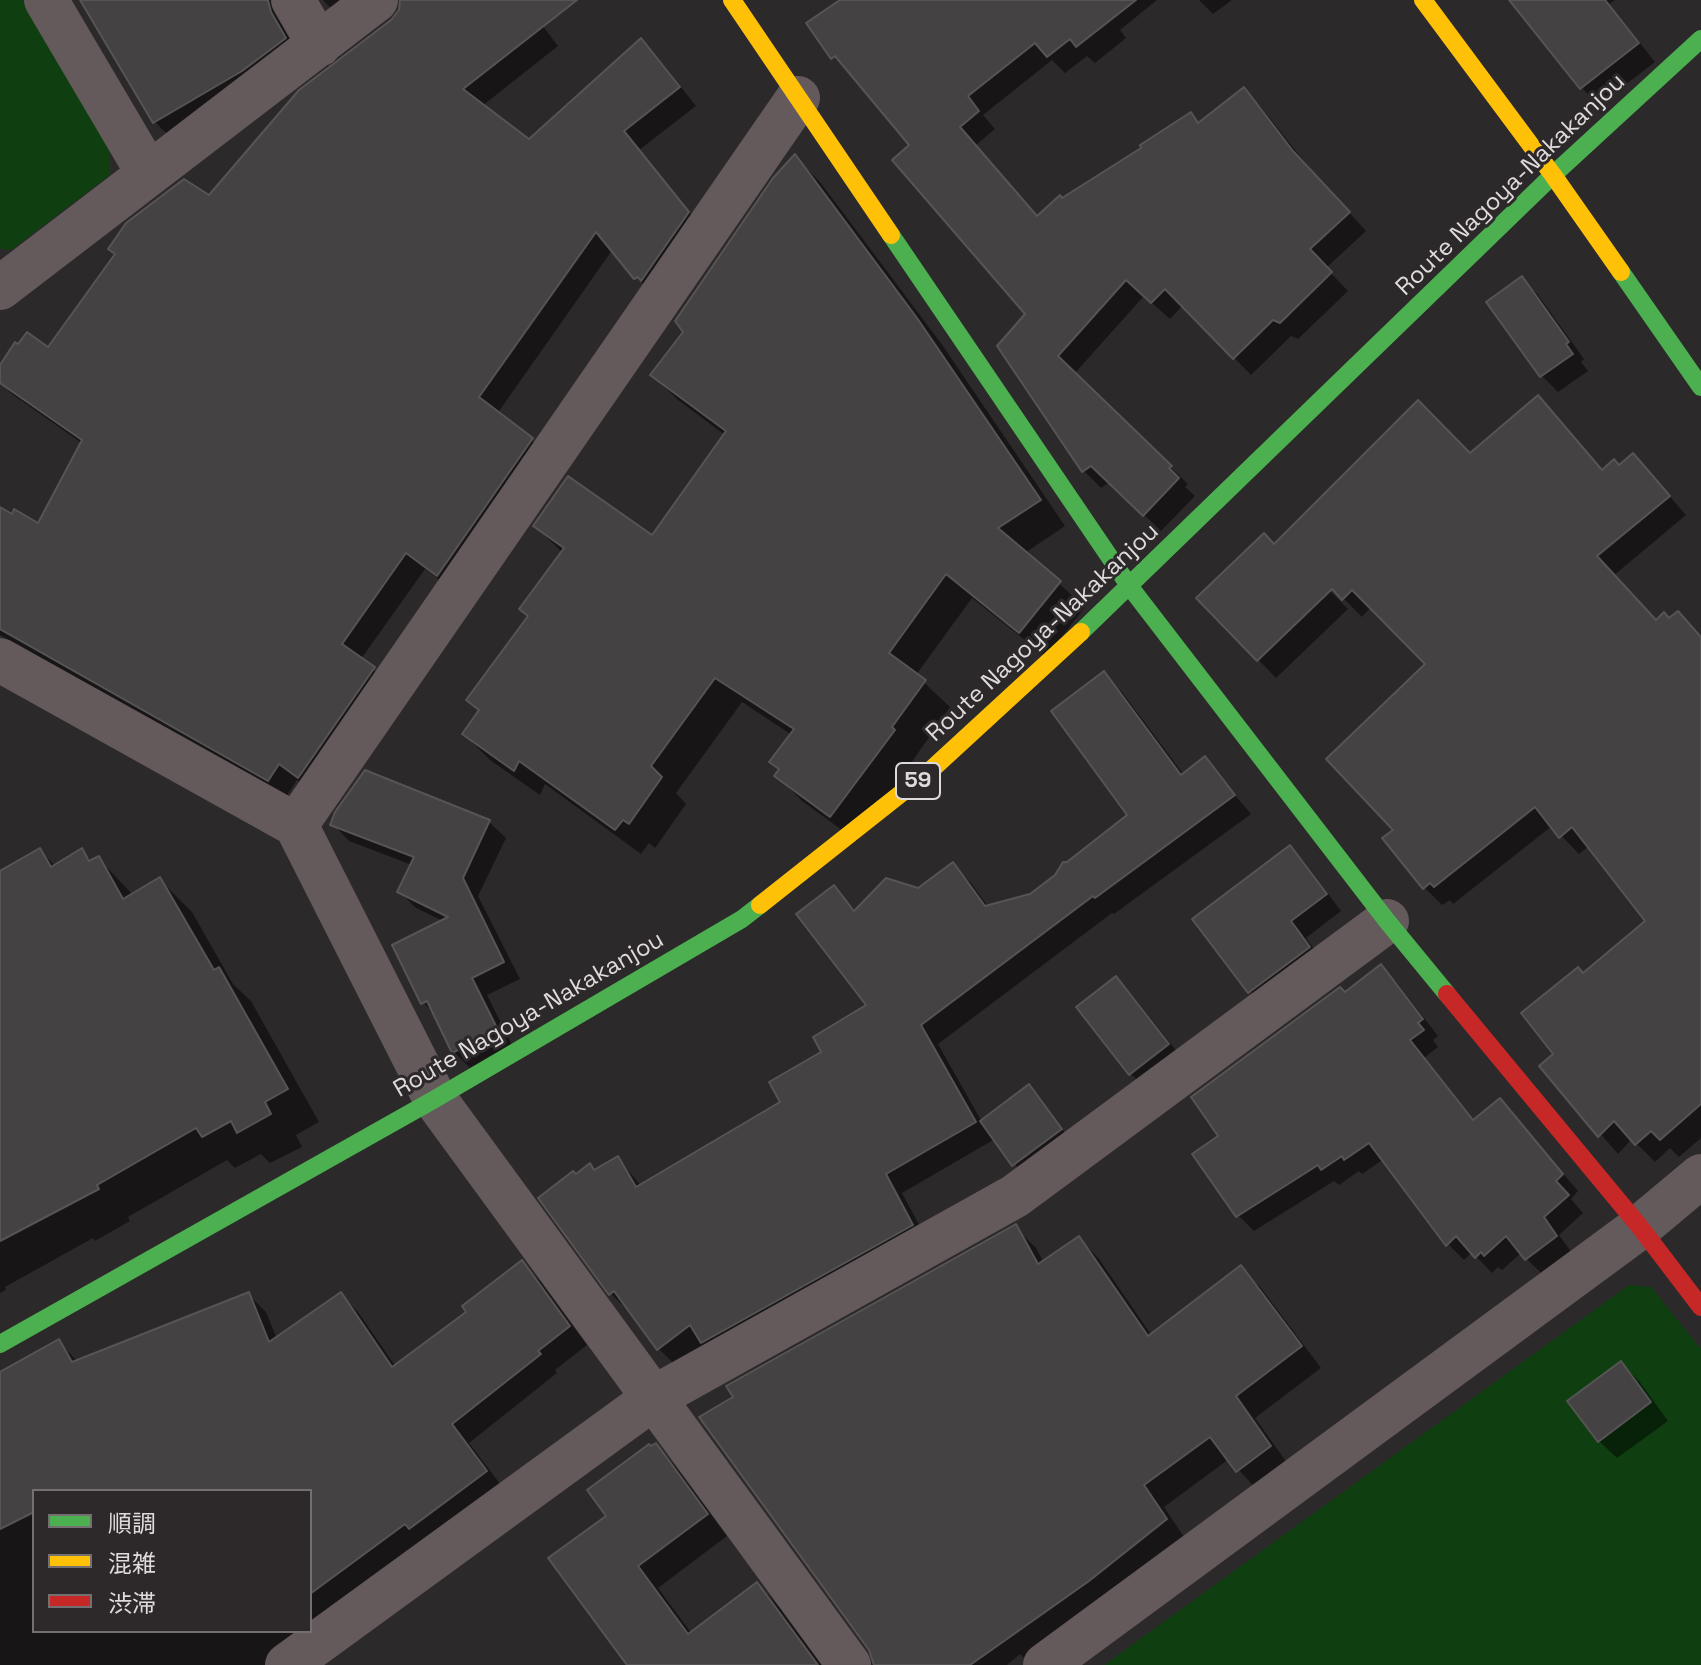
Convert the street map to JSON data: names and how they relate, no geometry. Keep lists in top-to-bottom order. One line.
{"streets":{"main road":["Route Nagoya-Nakakanjou","59"]},"legend":["順調","混雑","渋滞"]}
